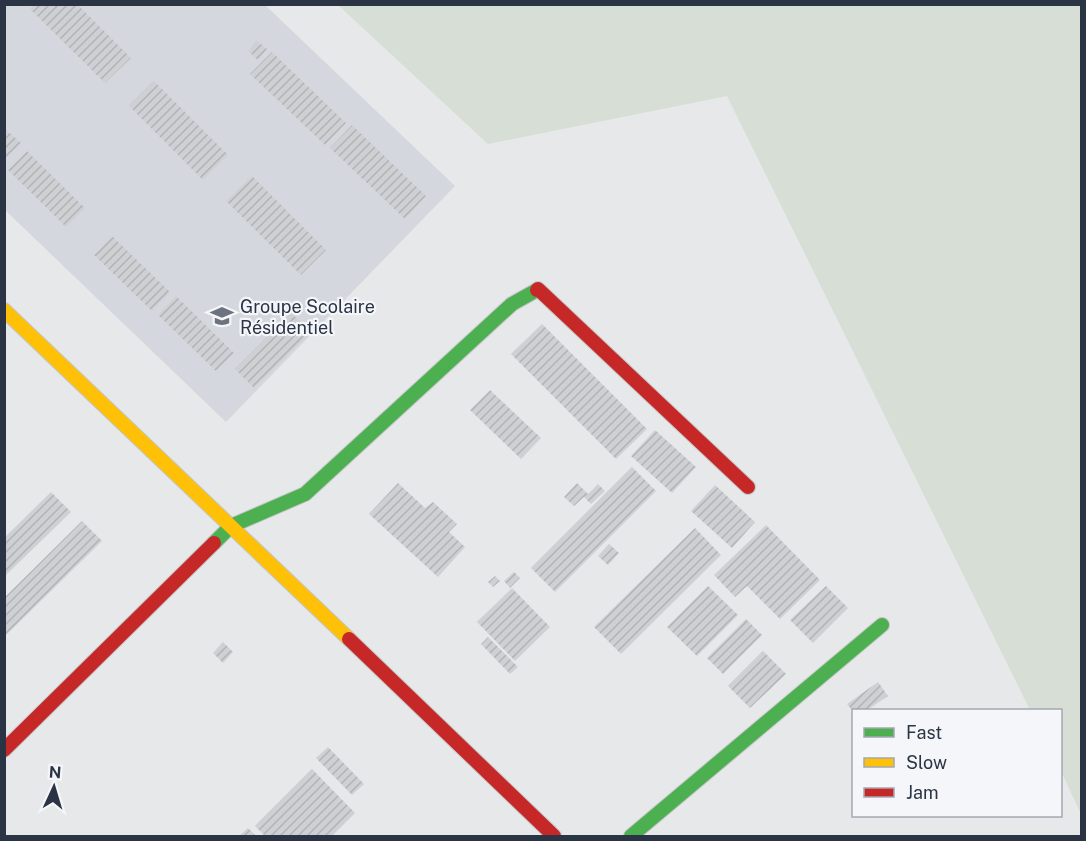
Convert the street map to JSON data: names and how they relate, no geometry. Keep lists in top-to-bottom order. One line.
{"places":{"school or university":["Groupe Scolaire Résidentiel"]},"legend":["Fast","Slow","Jam"],"north":"top"}
